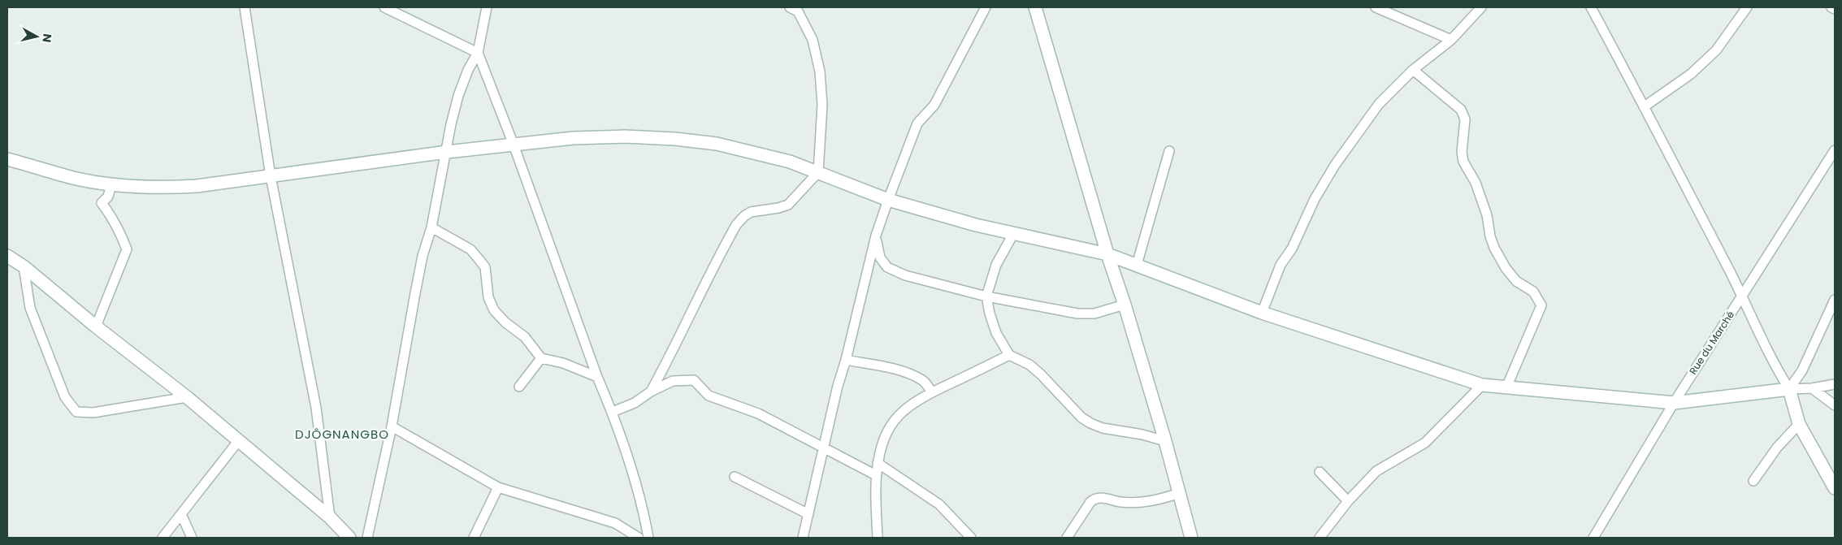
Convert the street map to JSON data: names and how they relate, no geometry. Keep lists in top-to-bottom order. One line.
{"streets":{"street":["Rue du Marché"]},"districts":["DJÔGNANGBO"],"north":"right"}
